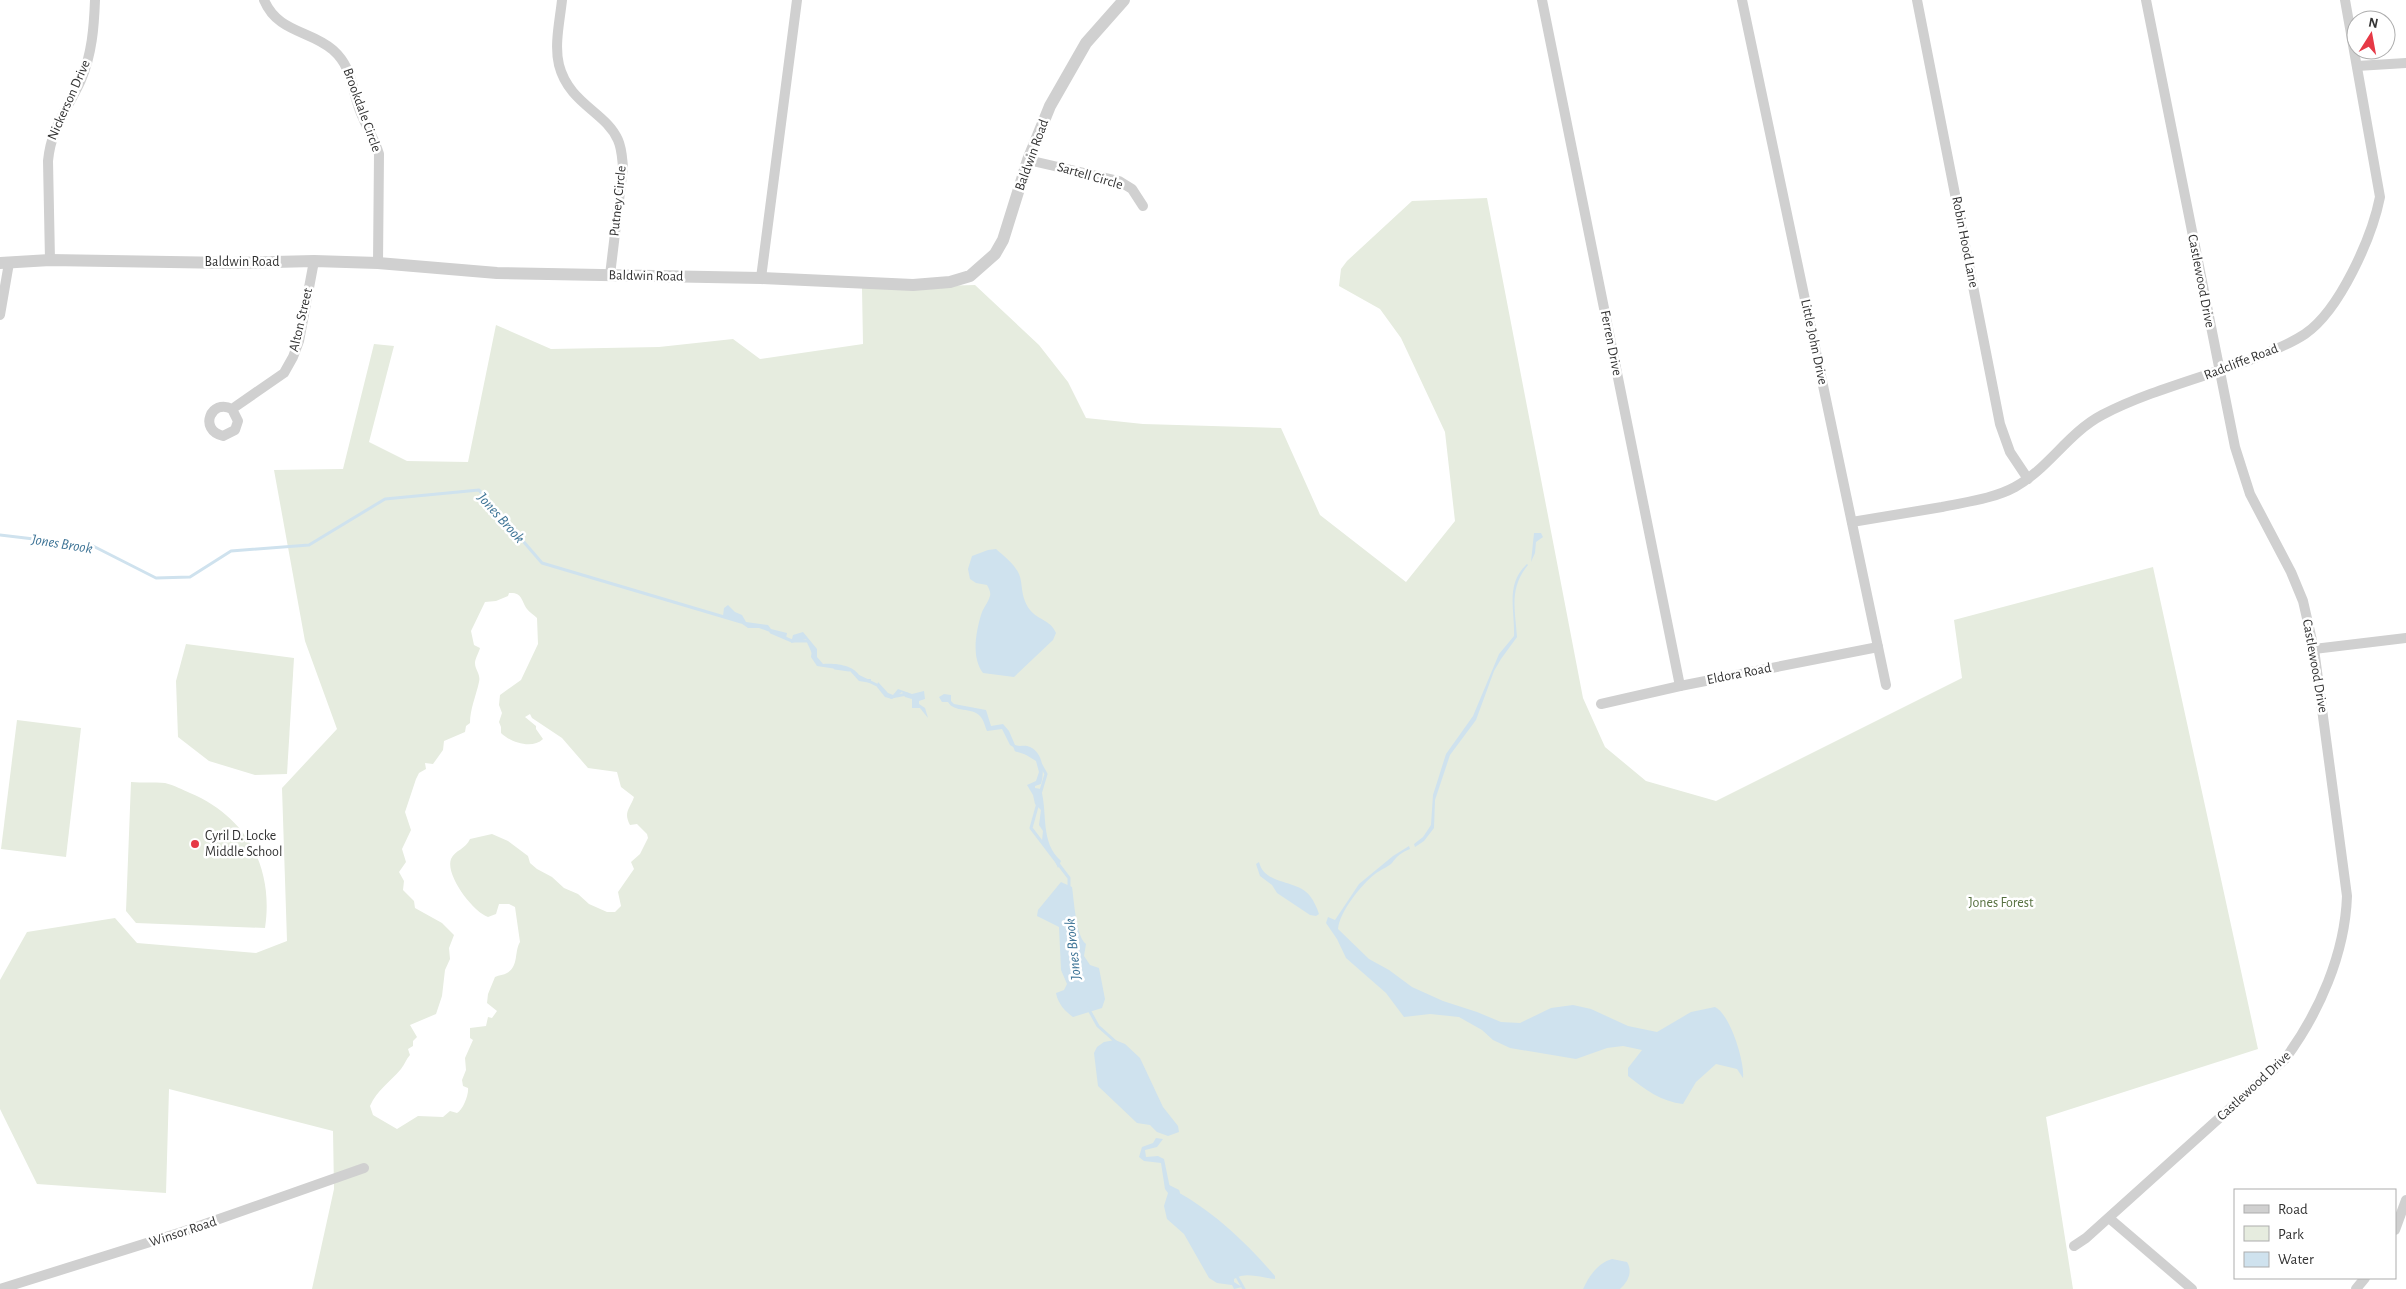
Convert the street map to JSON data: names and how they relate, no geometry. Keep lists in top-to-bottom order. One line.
{"streets":{"street":["Nickerson Drive","Brookdale Circle","Baldwin Road","Sartell Circle","Putney Circle","Robin Hood Lane","Castlewood Drive","Alton Street","Little John Drive","Ferren Drive","Radcliffe Road","Eldora Road","Winsor Road"]},"crossings":[["Nickerson Drive","Baldwin Road"],["Brookdale Circle","Baldwin Road"],["Baldwin Road","Sartell Circle"],["Baldwin Road","Putney Circle"],["Baldwin Road","Alton Street"],["Robin Hood Lane","Radcliffe Road"],["Castlewood Drive","Radcliffe Road"],["Little John Drive","Radcliffe Road"],["Little John Drive","Eldora Road"],["Ferren Drive","Eldora Road"]],"water":["Jones Brook"],"parks":["Jones Forest"],"places":["Cyril D. Locke Middle School"],"legend":["Road","Park","Water"],"north":"top"}
